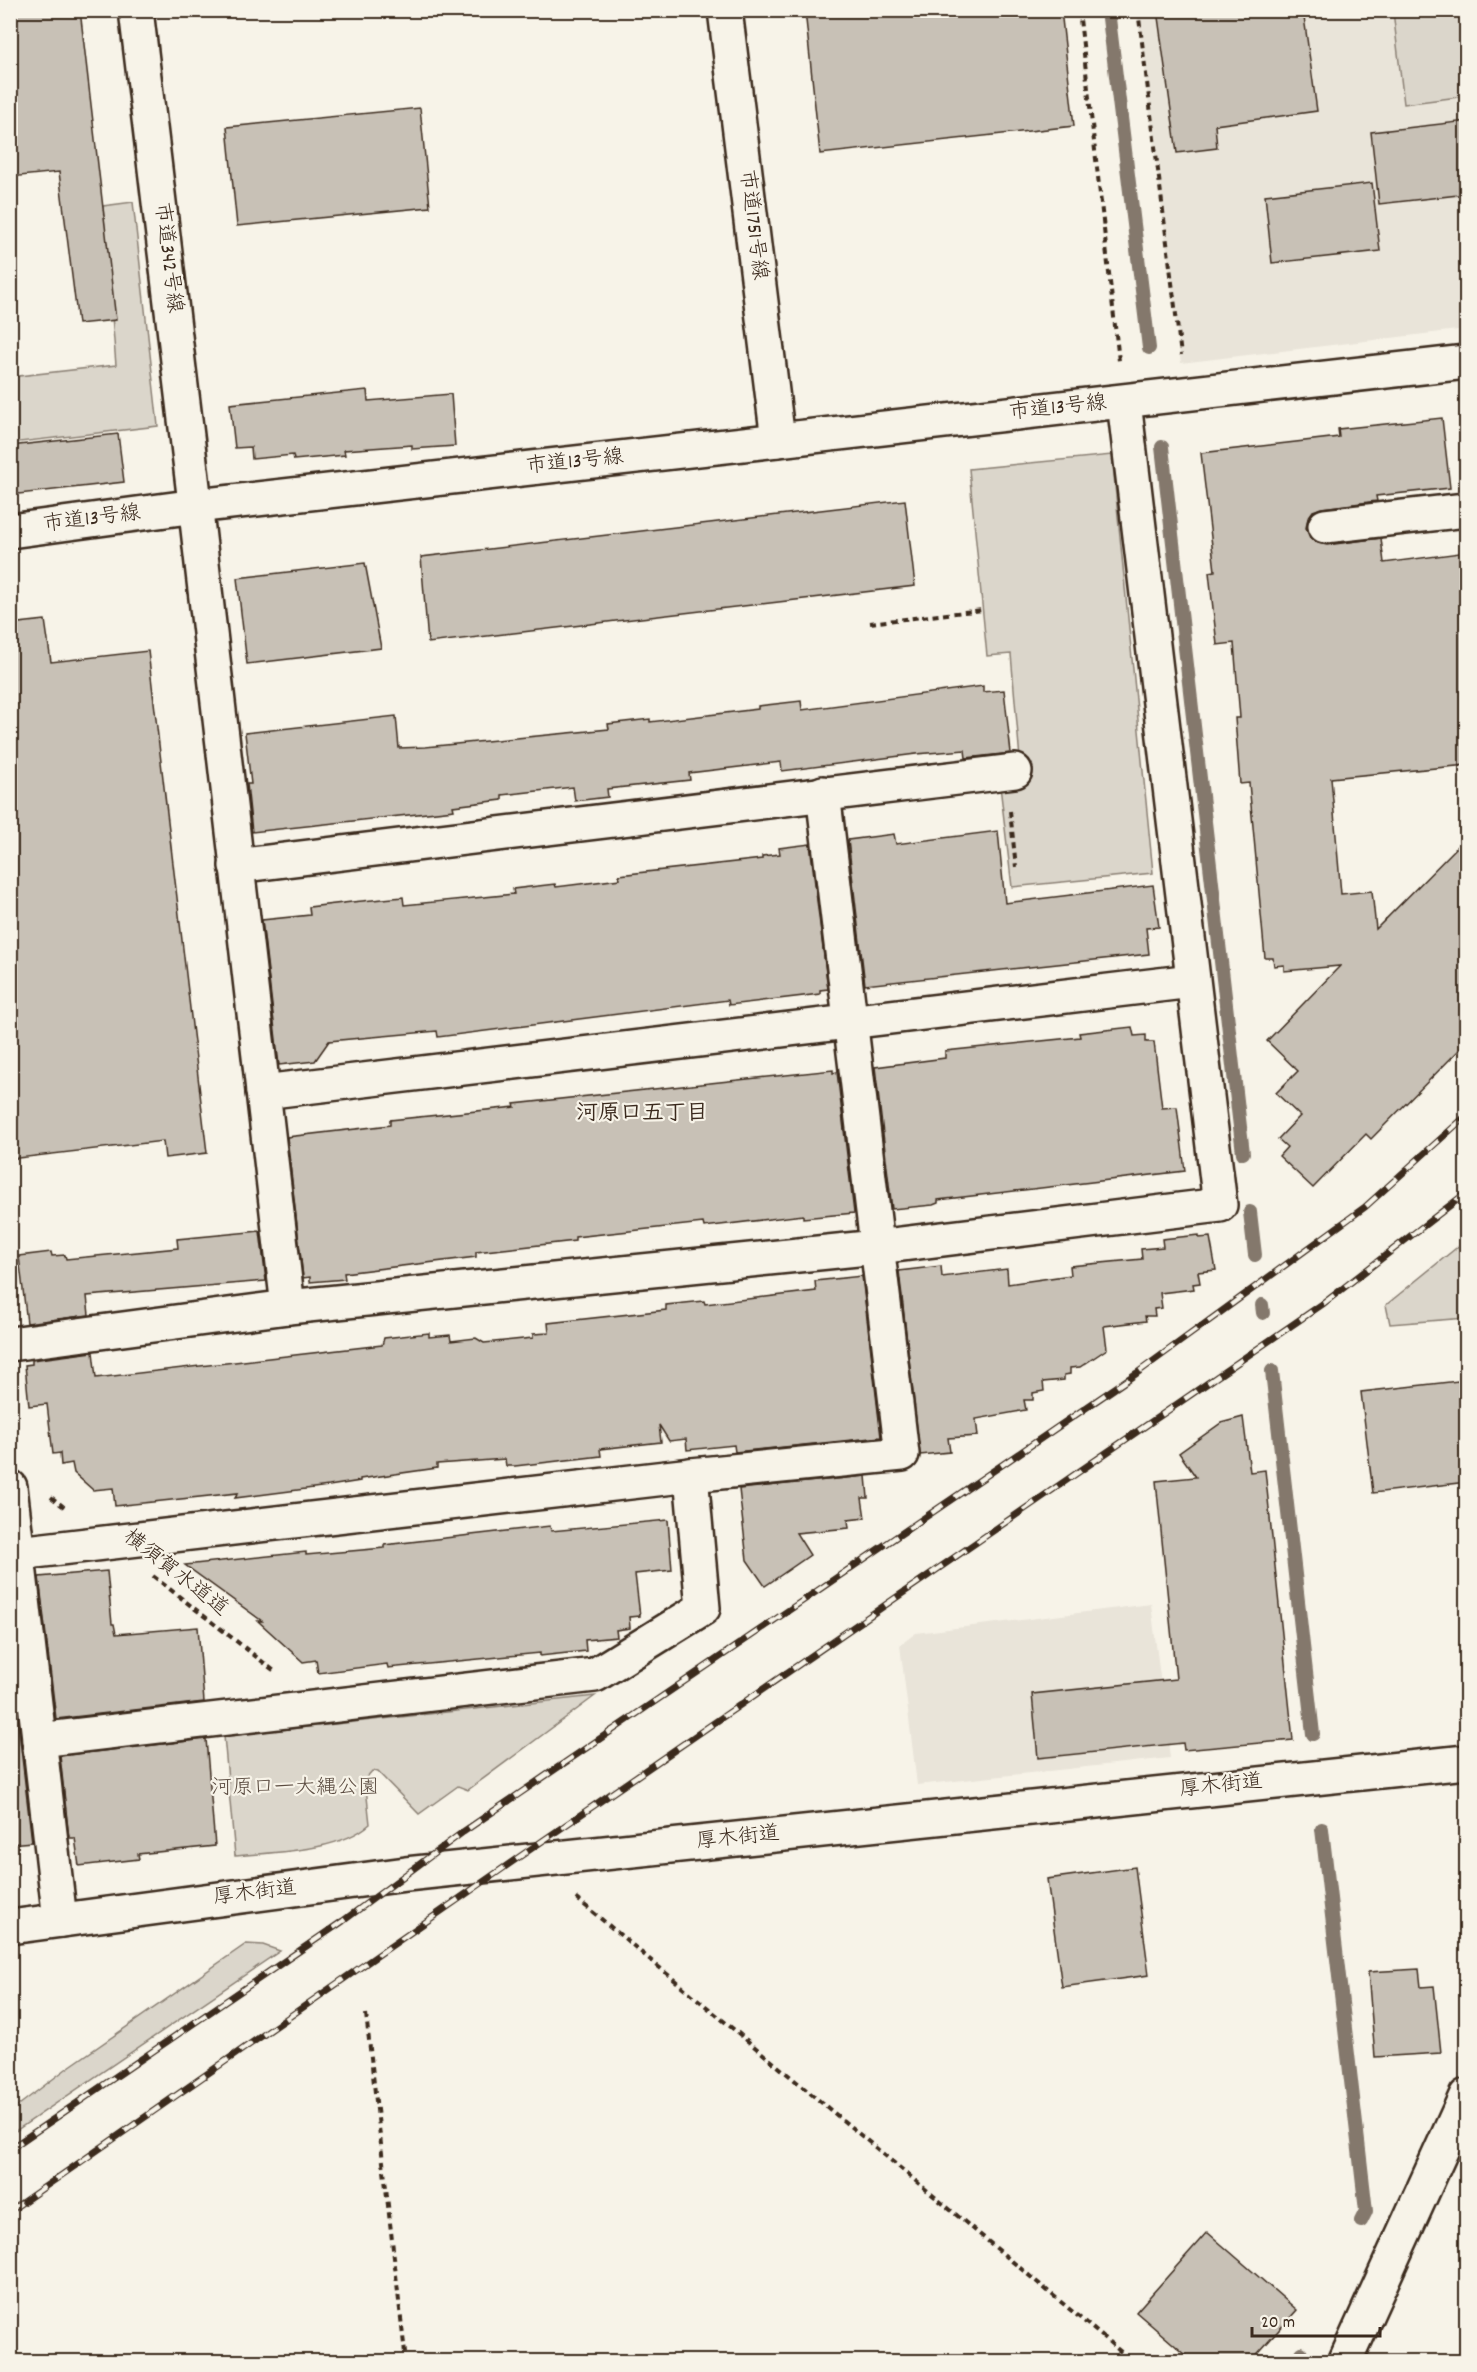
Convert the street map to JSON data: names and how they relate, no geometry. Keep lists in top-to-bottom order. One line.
{"streets":{"street":["市道1751号線","市道342号線","市道13号線","厚木街道"],"path":["横須賀水道道"]},"crossings":[["市道1751号線","市道13号線"],["市道342号線","市道13号線"]],"districts":["河原口五丁目"],"parks":["河原口一大縄公園"],"scale_bar":"20 m"}
